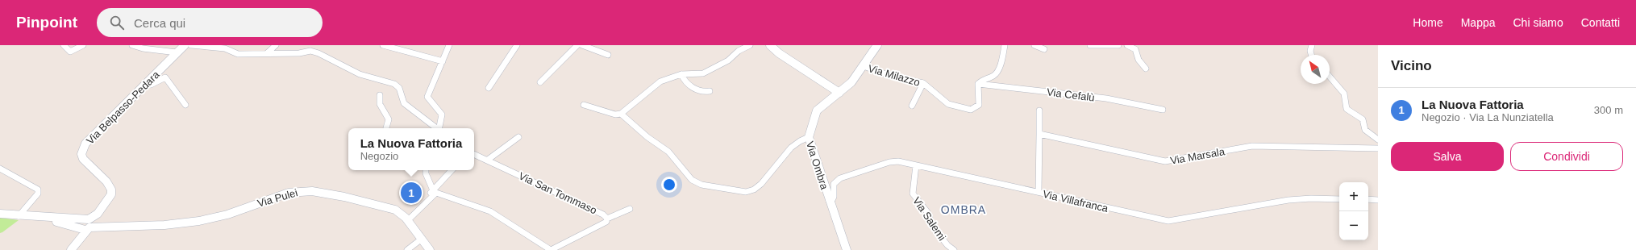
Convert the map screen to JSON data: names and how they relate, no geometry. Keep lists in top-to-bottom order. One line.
{"streets":{"main road":["Via Belpasso-Pedara","Via Ombra","Via Pulei"],"street":["Via Milazzo","Via Cefalù","Via Marsala","Via San Tommaso","Via Villafranca","Via Salemi"]},"crossings":[["Via Milazzo","Via Cefalù"],["Via Milazzo","Via Ombra"],["Via Ombra","Via Villafranca"],["Via Villafranca","Via Salemi"]],"districts":["OMBRA"],"north":"top left","page":{"header":"Pinpoint","search":"Cerca qui","nav":["Home","Mappa","Chi siamo","Contatti"],"heading":"Vicino","list":[{"mark":"1","name":"La Nuova Fattoria","note":"Negozio · Via La Nunziatella","value":"300 m"}],"popup":["La Nuova Fattoria","Negozio"],"buttons":["Salva","Condividi"],"pins":"1","map_buttons":["+","−"]}}
